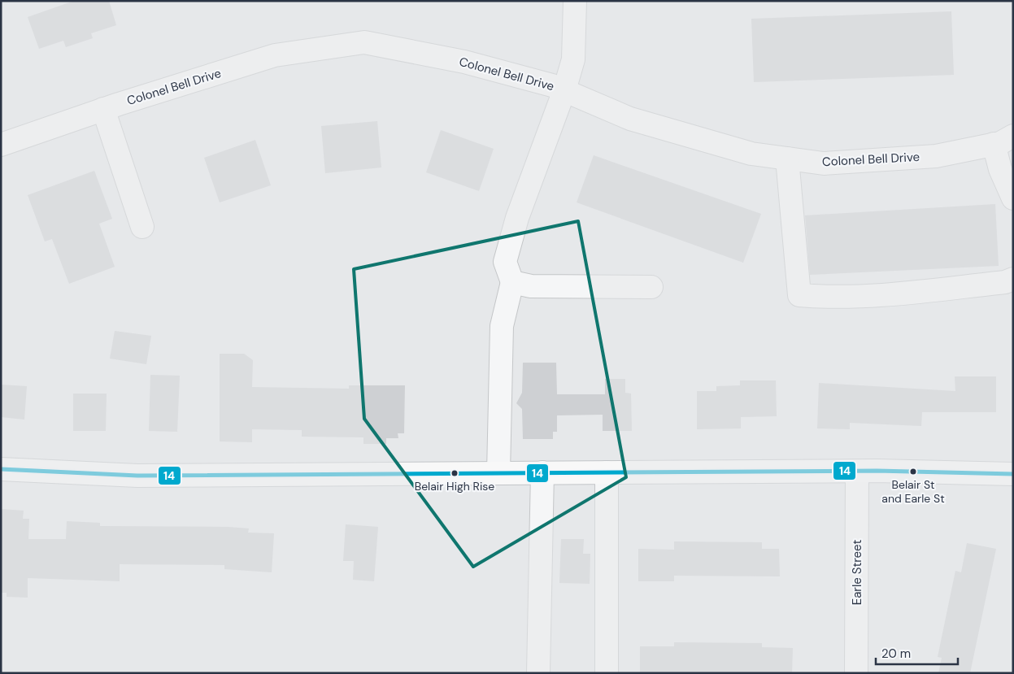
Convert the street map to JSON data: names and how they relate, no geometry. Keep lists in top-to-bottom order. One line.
{"streets":{"street":["Colonel Bell Drive","Earle Street"]},"places":["Belair St and Earle St","Belair High Rise"],"lines":["transit line 14"],"scale_bar":"20 m"}
